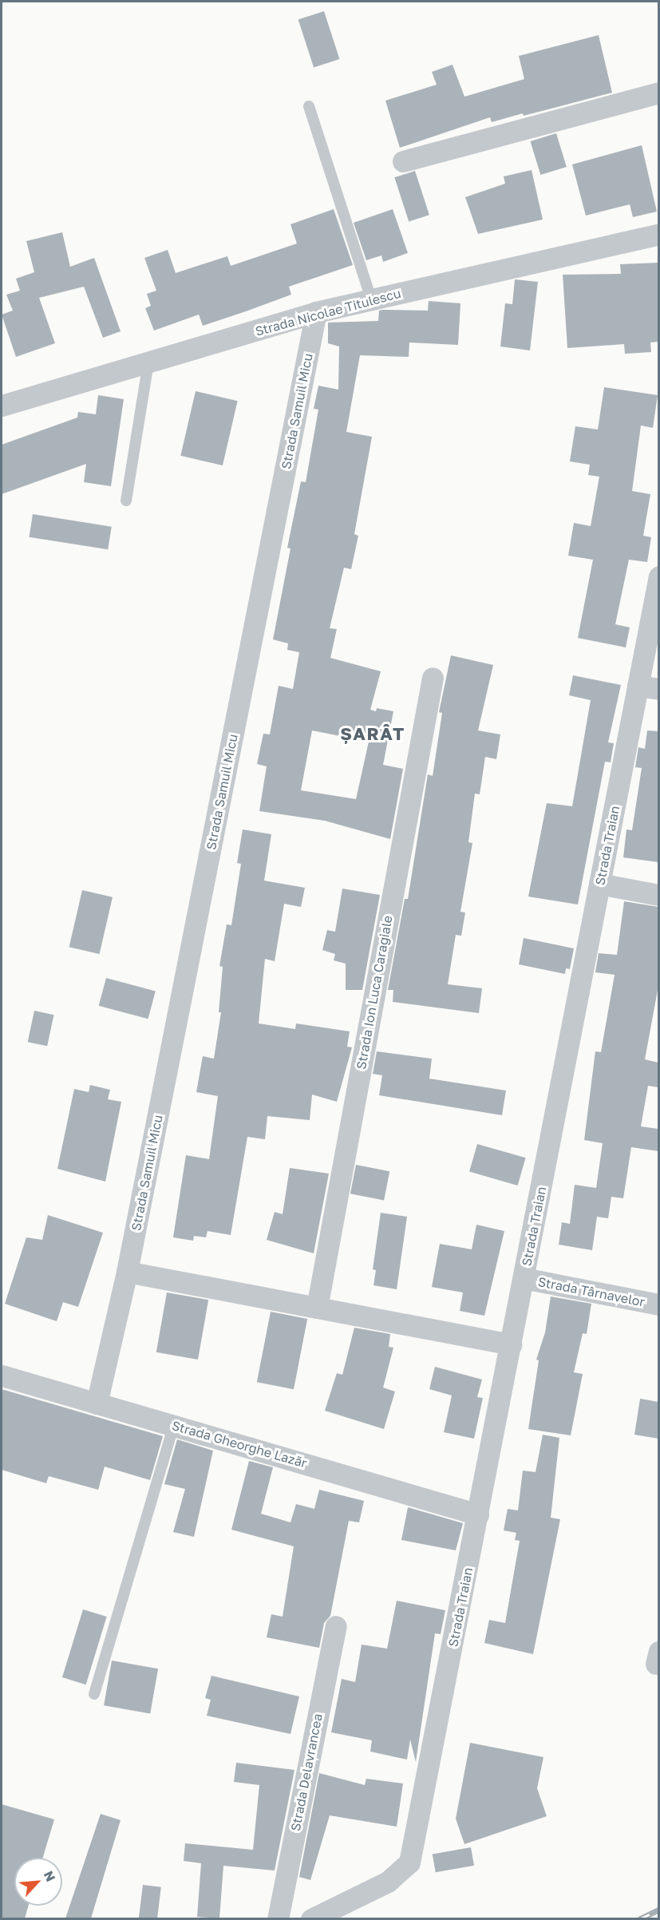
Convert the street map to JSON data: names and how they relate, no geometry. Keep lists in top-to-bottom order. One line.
{"streets":{"street":["Strada Nicolae Titulescu","Strada Samuil Micu","Strada Traian","Strada Ion Luca Caragiale","Strada Târnavelor","Strada Gheorghe Lazăr","Strada Delavrancea"]},"crossings":[["Strada Nicolae Titulescu","Strada Samuil Micu"],["Strada Samuil Micu","Strada Gheorghe Lazăr"],["Strada Traian","Strada Târnavelor"],["Strada Traian","Strada Gheorghe Lazăr"]],"districts":["ȘARÂT"],"north":"top right"}
